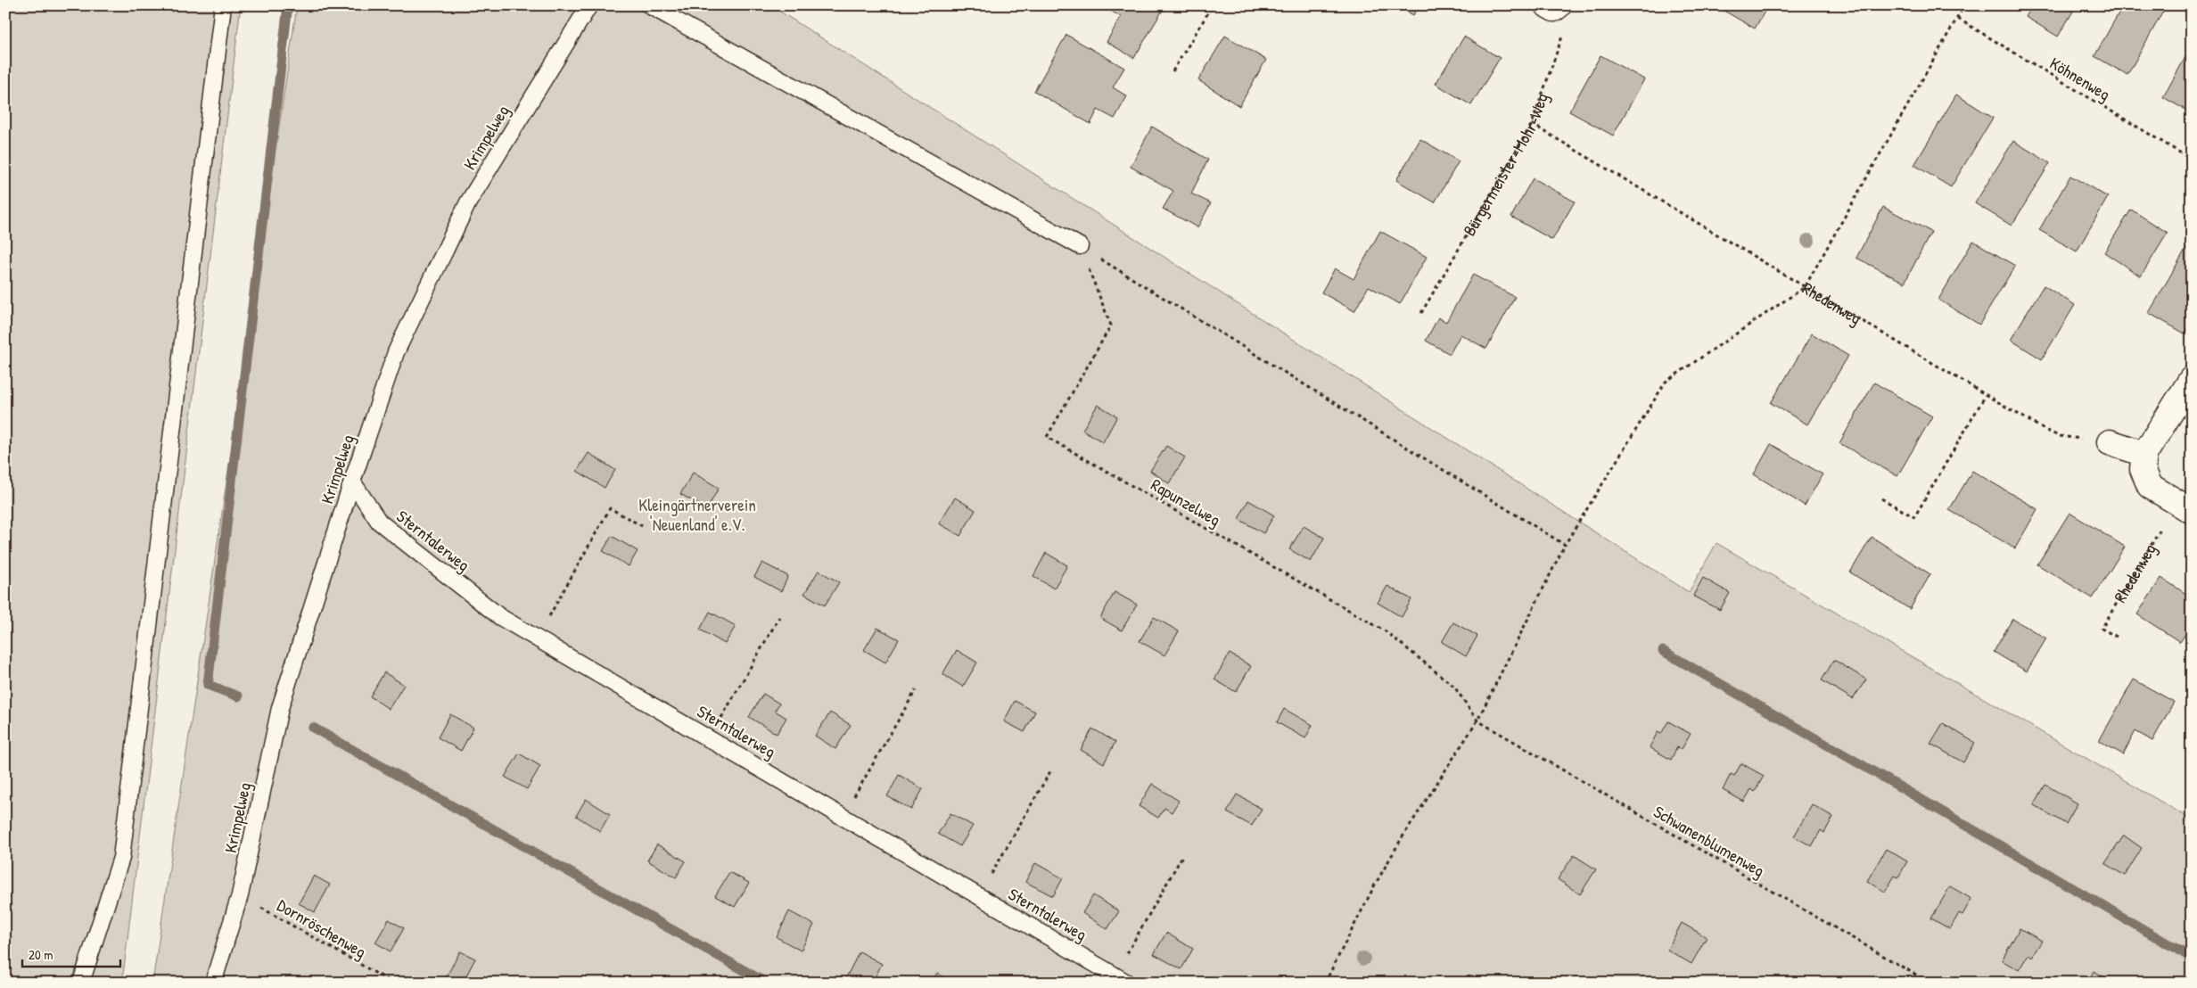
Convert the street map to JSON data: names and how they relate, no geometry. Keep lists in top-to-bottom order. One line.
{"streets":{"lane":["Krimpelweg","Sterntalerweg"],"path":["Köhnenweg","Bürgermeister-Mohr-Weg","Rhedenweg","Rapunzelweg","Schwanenblumenweg","Dornröschenweg"]},"crossings":[["Krimpelweg","Sterntalerweg"],["Krimpelweg","Dornröschenweg"],["Bürgermeister-Mohr-Weg","Rhedenweg"],["Rapunzelweg","Schwanenblumenweg"]],"parks":["Kleingärtnerverein 'Neuenland' e.V."],"scale_bar":"20 m"}
